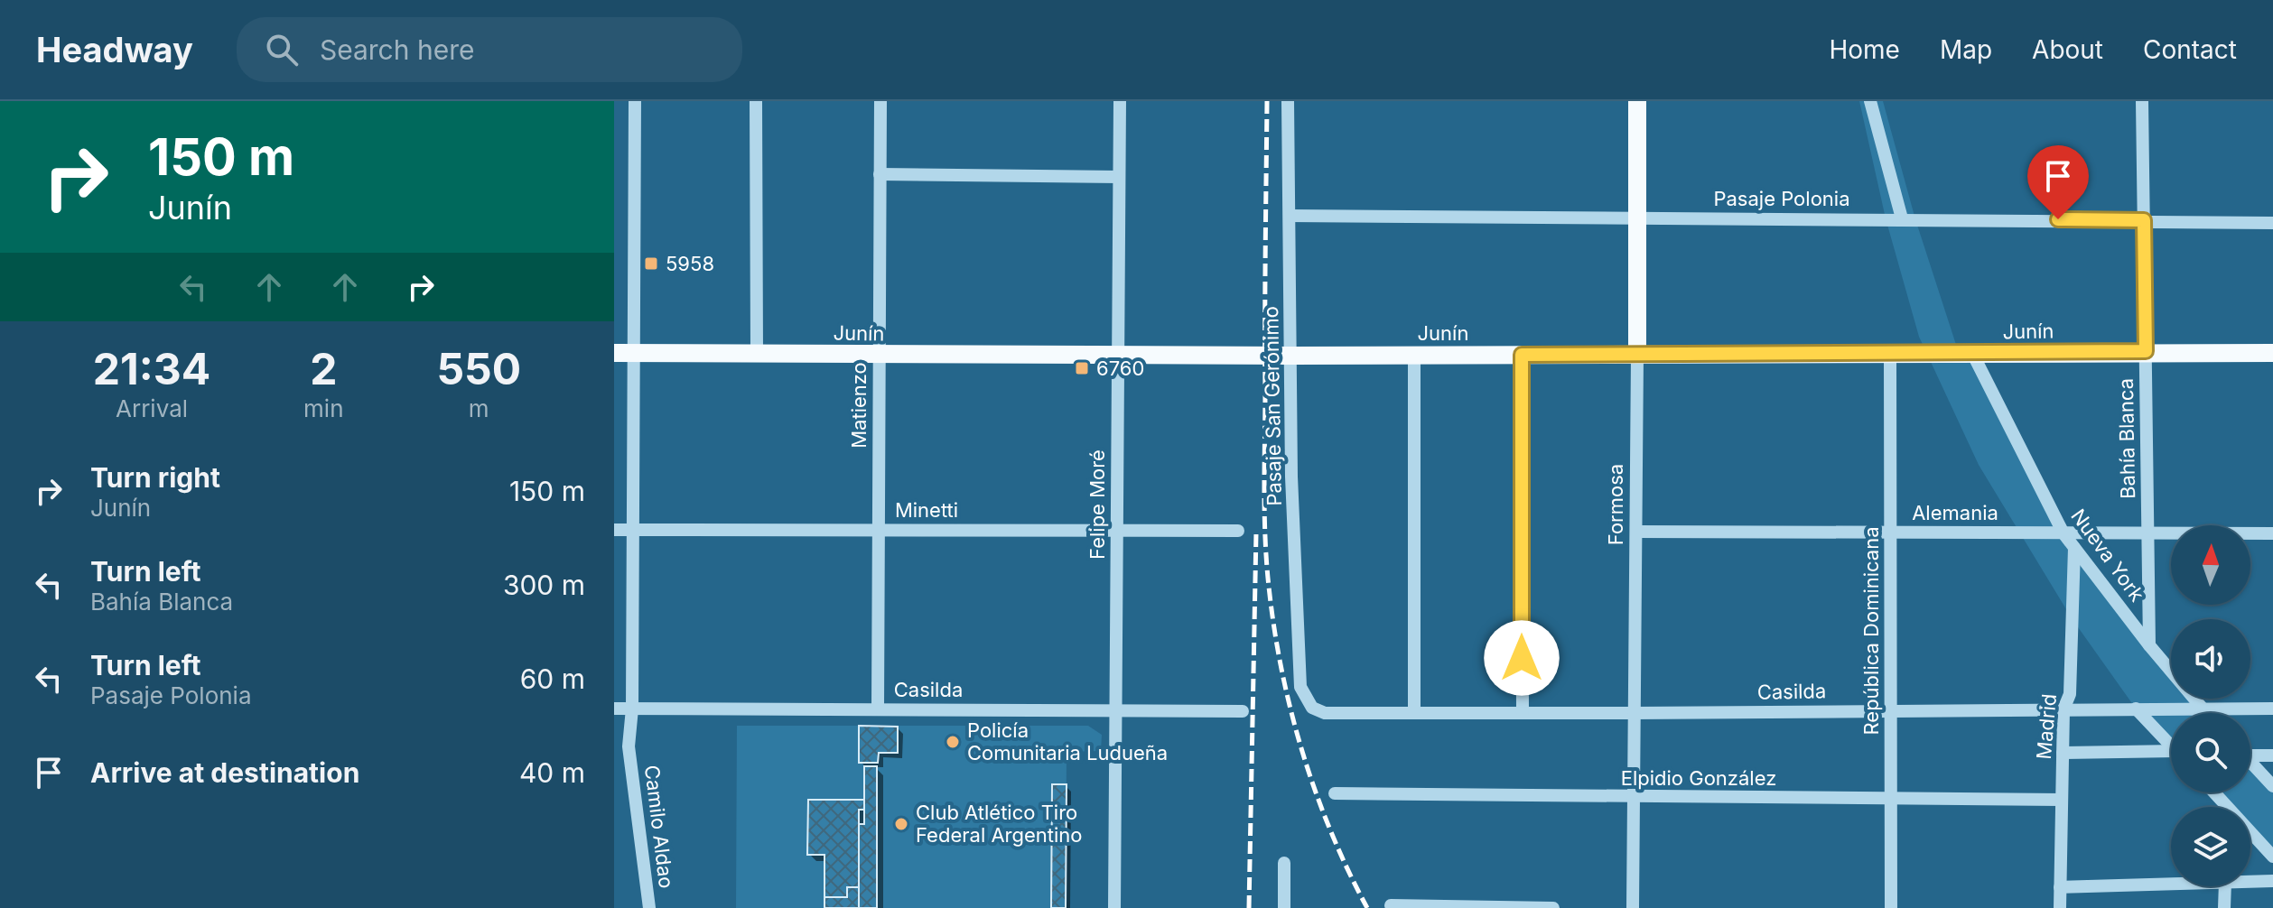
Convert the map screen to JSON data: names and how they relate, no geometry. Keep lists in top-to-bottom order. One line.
{"streets":{"main road":["Junín","Formosa"],"street":["Pasaje Polonia","Matienzo","Pasaje San Gerónimo","Bahía Blanca","Felipe Moré","Minetti","Alemania","Nueva York","República Dominicana","Casilda","Madrid","Elpidio González","Camilo Aldao"]},"crossings":[["Pasaje Polonia","Pasaje San Gerónimo"],["Pasaje Polonia","Bahía Blanca"],["Pasaje Polonia","Formosa"],["Junín","Matienzo"],["Junín","Pasaje San Gerónimo"],["Junín","Bahía Blanca"],["Junín","Felipe Moré"],["Junín","Formosa"],["Junín","Nueva York"],["Junín","República Dominicana"],["Junín","Camilo Aldao"],["Matienzo","Minetti"],["Matienzo","Casilda"],["Pasaje San Gerónimo","Casilda"],["Bahía Blanca","Alemania"],["Bahía Blanca","Nueva York"],["Felipe Moré","Minetti"],["Felipe Moré","Casilda"],["Formosa","Alemania"],["Formosa","Casilda"],["Formosa","Elpidio González"],["Minetti","Camilo Aldao"],["Alemania","Nueva York"],["Alemania","República Dominicana"],["Nueva York","Casilda"],["Nueva York","Madrid"],["República Dominicana","Casilda"],["República Dominicana","Elpidio González"],["Casilda","Madrid"],["Casilda","Camilo Aldao"],["Madrid","Elpidio González"]],"places":{"transit":["5958","6760"],"other":["Policía Comunitaria Ludueña","Club Atlético Tiro Federal Argentino"]},"north":"top","page":{"header":"Headway","search":"Search here","nav":["Home","Map","About","Contact"],"turn":["150 m","Junín"],"eta":["21:34","Arrival","2","min","550","m"],"list":[{"name":"Turn right","note":"Junín","value":"150 m"},{"name":"Turn left","note":"Bahía Blanca","value":"300 m"},{"name":"Turn left","note":"Pasaje Polonia","value":"60 m"},{"name":"Arrive at destination","value":"40 m"}]}}
